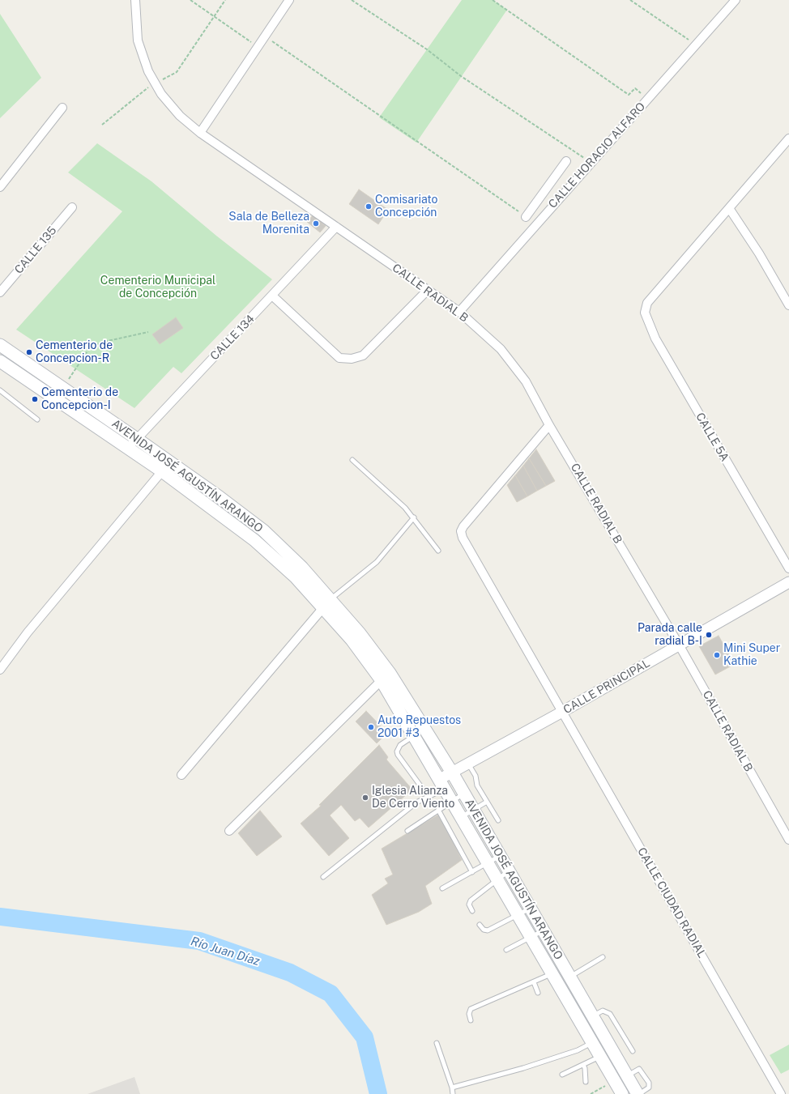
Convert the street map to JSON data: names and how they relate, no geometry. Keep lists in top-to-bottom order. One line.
{"streets":{"main road":["AVENIDA JOSÉ AGUSTÍN ARANGO"],"street":["CALLE HORACIO ALFARO","CALLE 135","CALLE RADIAL B","CALLE 134","CALLE 5A","CALLE PRINCIPAL","CALLE CIUDAD RADIAL"]},"crossings":[["CALLE HORACIO ALFARO","CALLE RADIAL B"],["CALLE RADIAL B","CALLE 134"],["CALLE RADIAL B","CALLE PRINCIPAL"],["CALLE RADIAL B","CALLE CIUDAD RADIAL"],["CALLE 134","AVENIDA JOSÉ AGUSTÍN ARANGO"],["AVENIDA JOSÉ AGUSTÍN ARANGO","CALLE PRINCIPAL"],["CALLE PRINCIPAL","CALLE CIUDAD RADIAL"]],"water":["Río Juan Díaz"],"parks":["Cementerio Municipal de Concepción"],"places":["Comisariato Concepción","Sala de Belleza Morenita","Cementerio de Concepcion-R","Cementerio de Concepcion-I","Parada calle radial B-I","Mini Super Kathie","Auto Repuestos 2001 #3","Iglesia Alianza De Cerro Viento"]}
